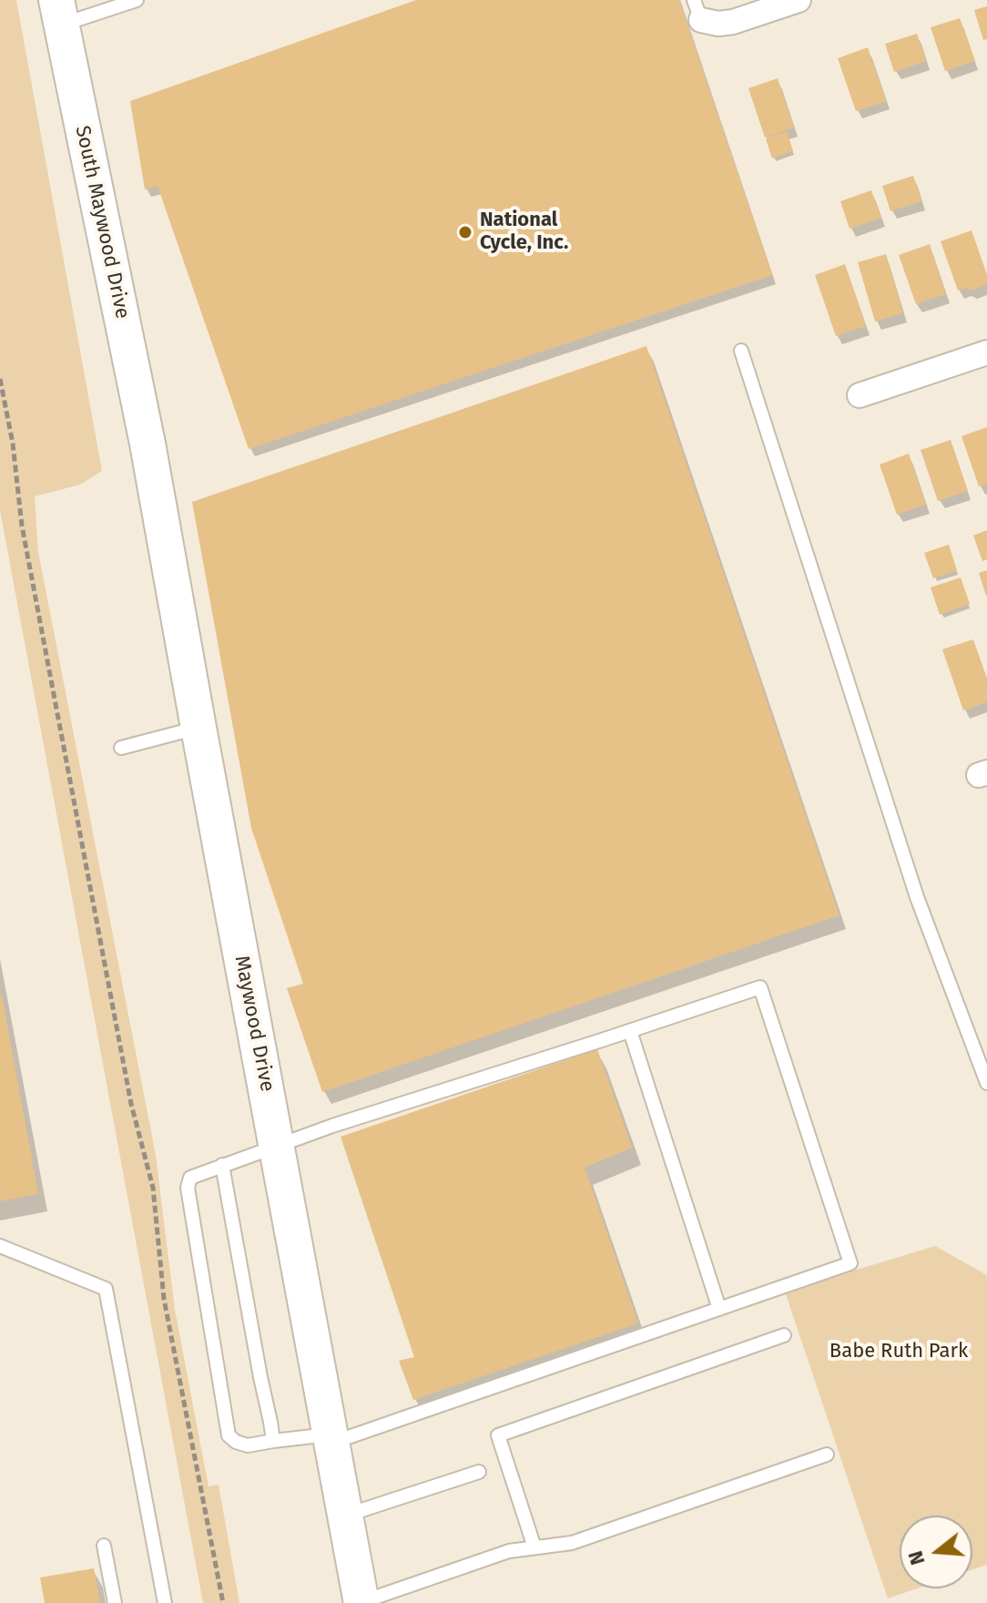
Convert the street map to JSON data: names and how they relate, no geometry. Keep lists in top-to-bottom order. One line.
{"streets":{"street":["South Maywood Drive","Maywood Drive"]},"crossings":[["South Maywood Drive","Maywood Drive"]],"parks":["Babe Ruth Park"],"places":["National Cycle, Inc."],"north":"left"}
